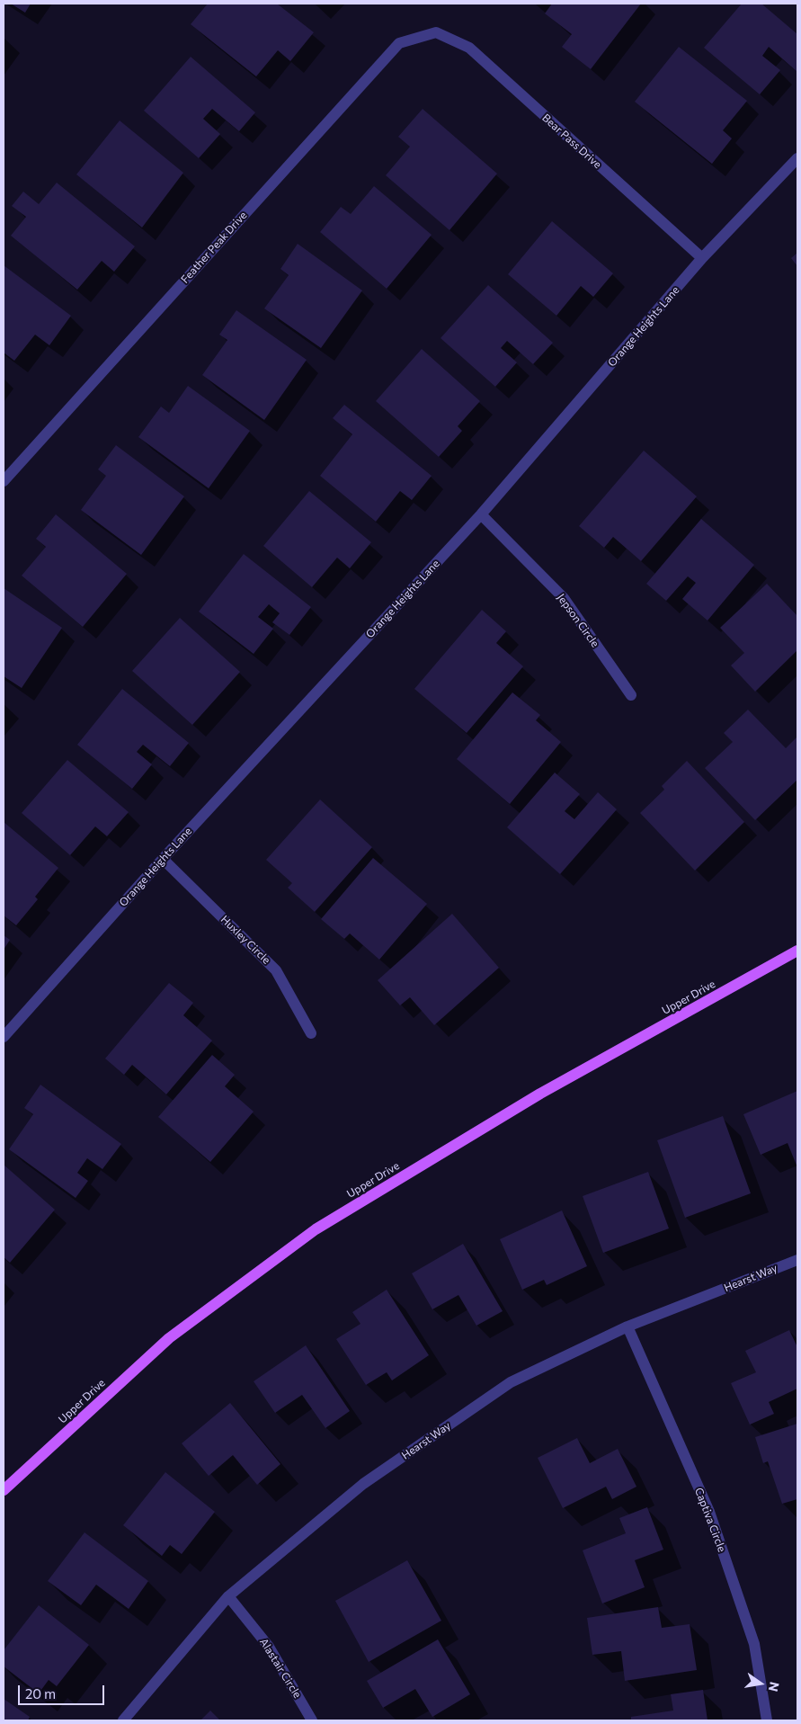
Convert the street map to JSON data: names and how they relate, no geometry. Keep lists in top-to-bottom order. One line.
{"streets":{"main road":["Upper Drive"],"street":["Bear Pass Drive","Feather Peak Drive","Orange Heights Lane","Jepson Circle","Huxley Circle","Hearst Way","Captiva Circle","Alastair Circle"]},"crossings":[["Bear Pass Drive","Feather Peak Drive"],["Bear Pass Drive","Orange Heights Lane"],["Orange Heights Lane","Jepson Circle"],["Orange Heights Lane","Huxley Circle"],["Hearst Way","Captiva Circle"],["Hearst Way","Alastair Circle"]],"scale_bar":"20 m","north":"right"}
